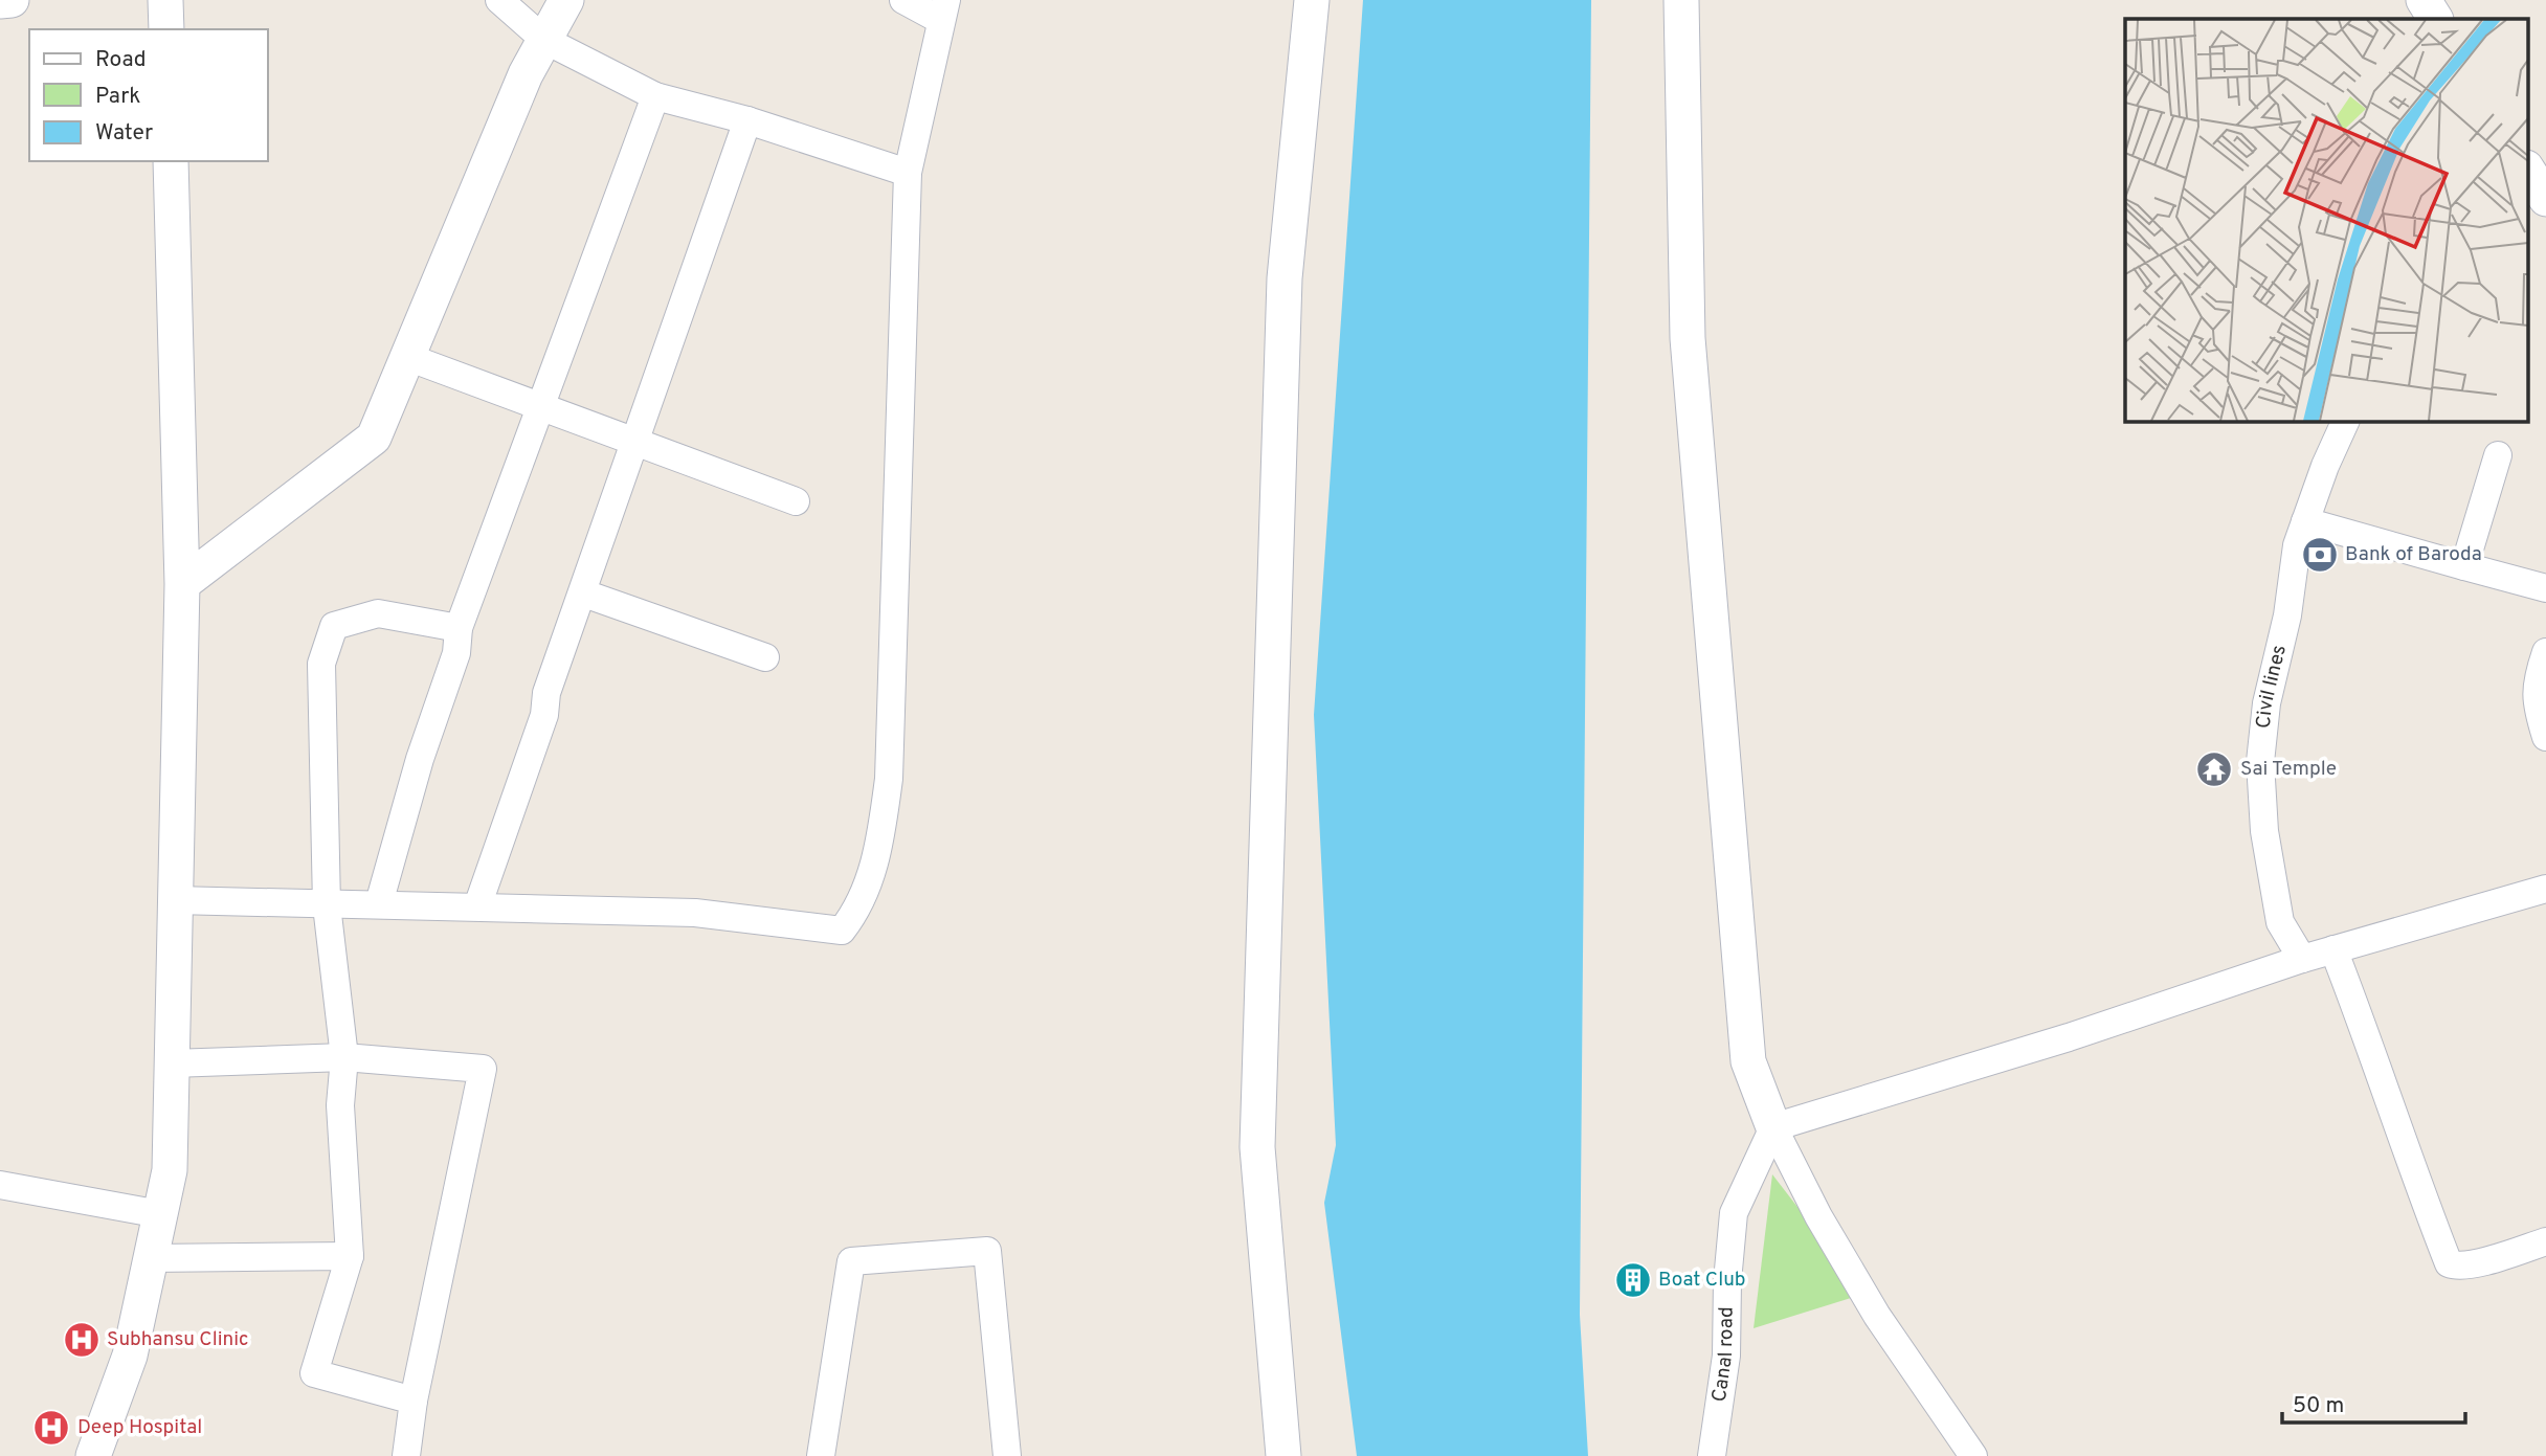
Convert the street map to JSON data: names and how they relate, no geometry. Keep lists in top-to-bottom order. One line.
{"streets":{"street":["Civil lines","Canal road"]},"places":{"bank":["Bank of Baroda"],"temple":["Sai Temple"],"building":["Boat Club"],"hospital":["Subhansu Clinic","Deep Hospital"]},"legend":["Road","Park","Water"],"scale_bar":"50 m"}
